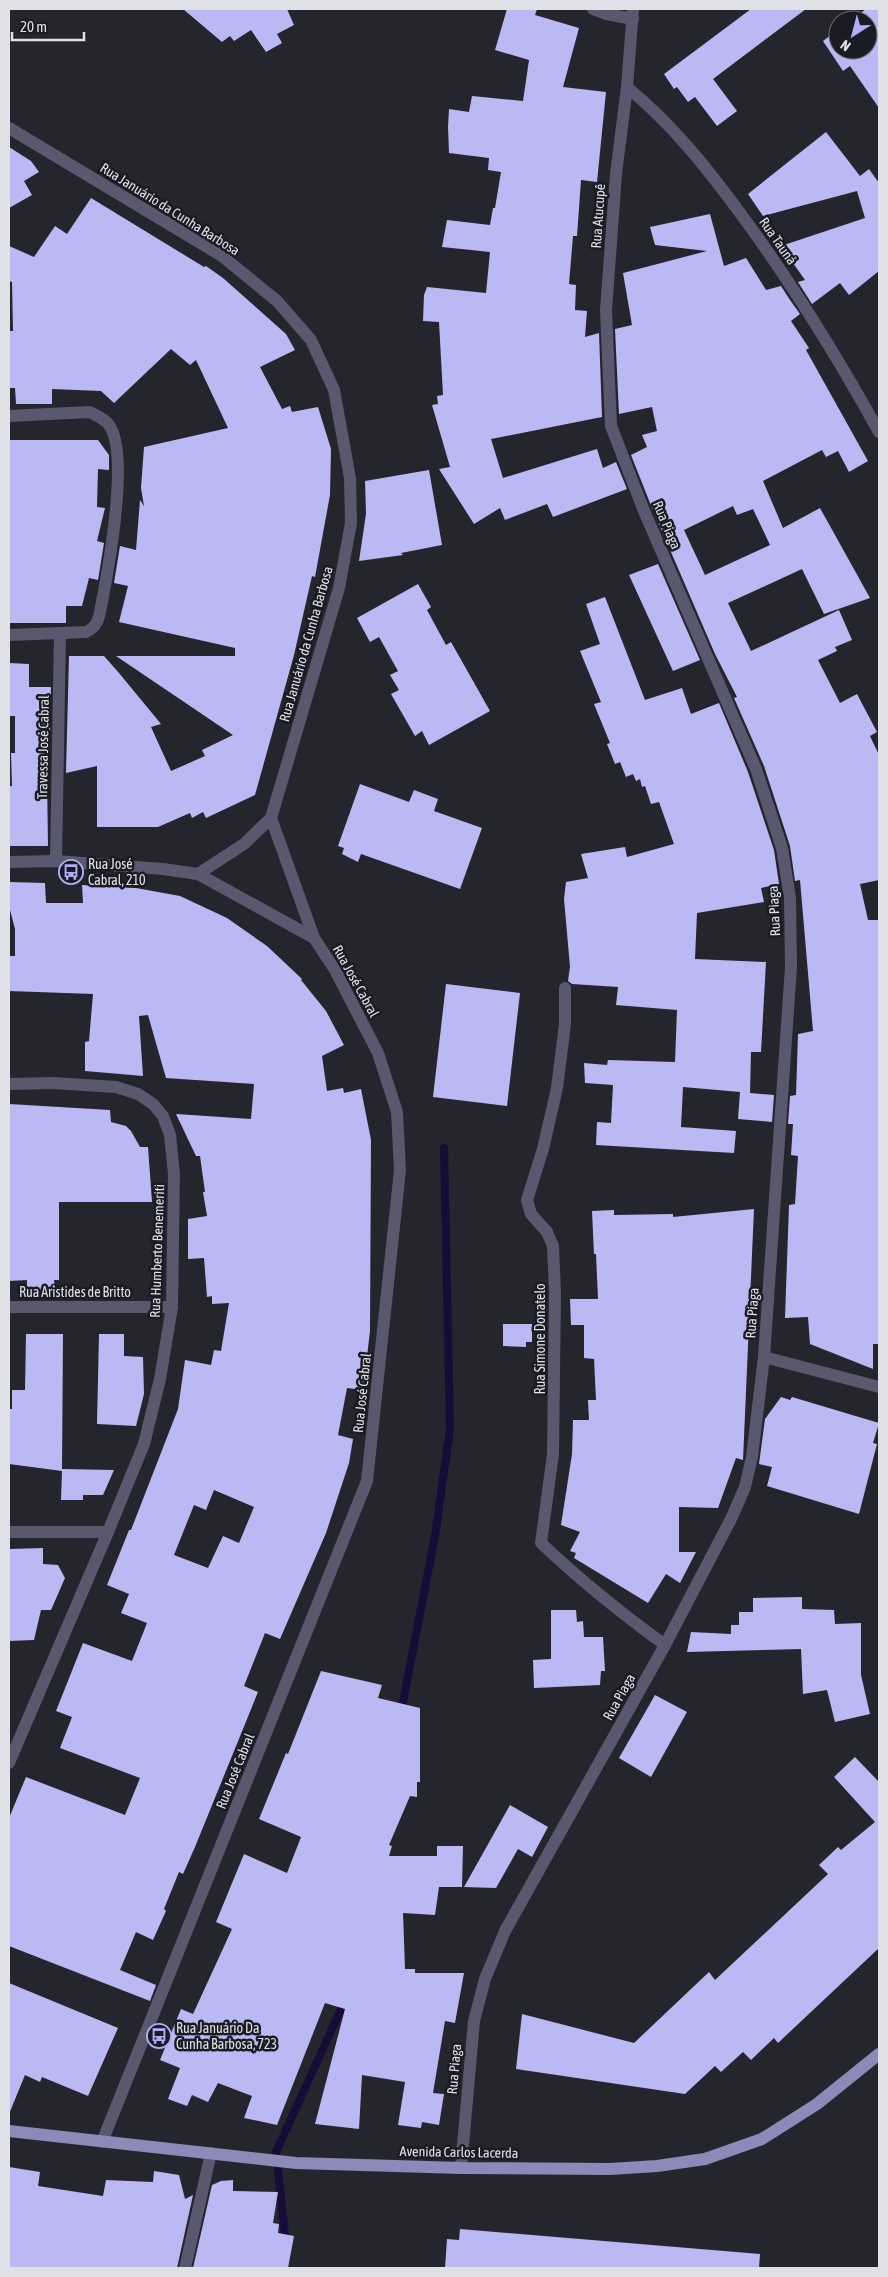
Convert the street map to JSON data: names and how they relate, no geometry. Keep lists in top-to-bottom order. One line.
{"streets":{"main road":["Avenida Carlos Lacerda"],"street":["Rua Januário da Cunha Barbosa","Rua Atucupê","Rua Tauná","Rua Piaga","Travessa José Cabral","Rua José Cabral","Rua Humberto Benemeriti","Rua Aristides de Britto","Rua Simone Donatelo"]},"crossings":[["Rua Januário da Cunha Barbosa","Rua José Cabral"],["Rua Atucupê","Rua Tauná"],["Rua Atucupê","Rua Piaga"],["Rua Piaga","Rua Simone Donatelo"],["Rua Piaga","Avenida Carlos Lacerda"],["Travessa José Cabral","Rua José Cabral"],["Rua José Cabral","Avenida Carlos Lacerda"],["Rua Humberto Benemeriti","Rua Aristides de Britto"]],"places":{"bus stop":["Rua José Cabral, 210","Rua Januário Da Cunha Barbosa, 723"]},"scale_bar":"20 m","north":"bottom left"}
